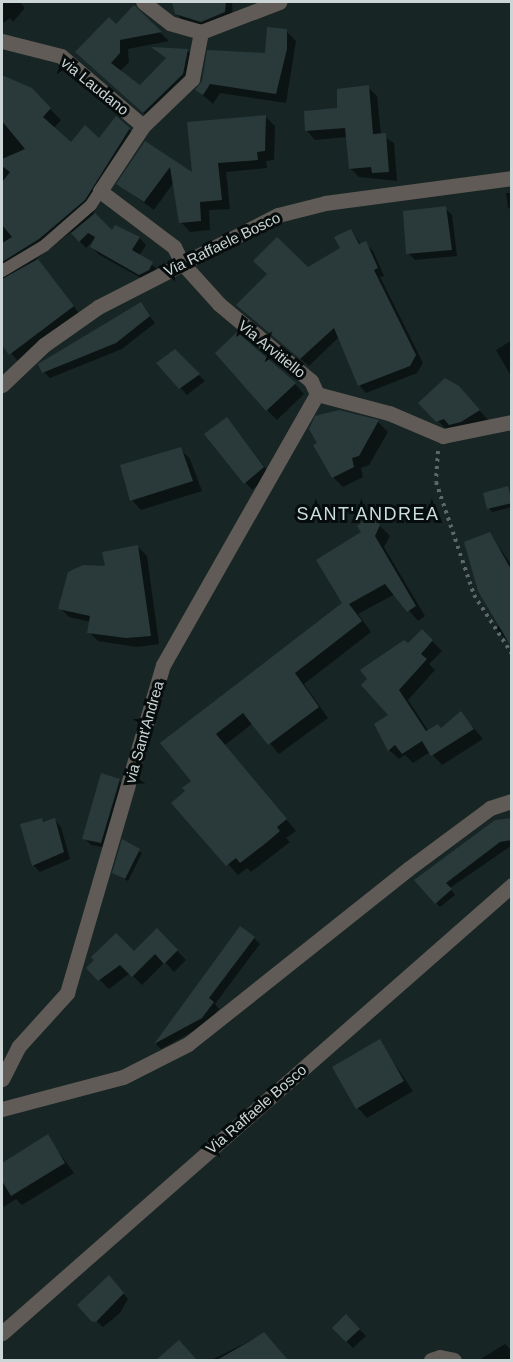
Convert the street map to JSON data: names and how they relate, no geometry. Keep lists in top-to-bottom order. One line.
{"streets":{"street":["via Laudano","Via Raffaele Bosco","Via Arvitiello","via Sant'Andrea"]},"crossings":[["Via Raffaele Bosco","Via Arvitiello"],["Via Arvitiello","via Sant'Andrea"]],"districts":["SANT'ANDREA"]}
